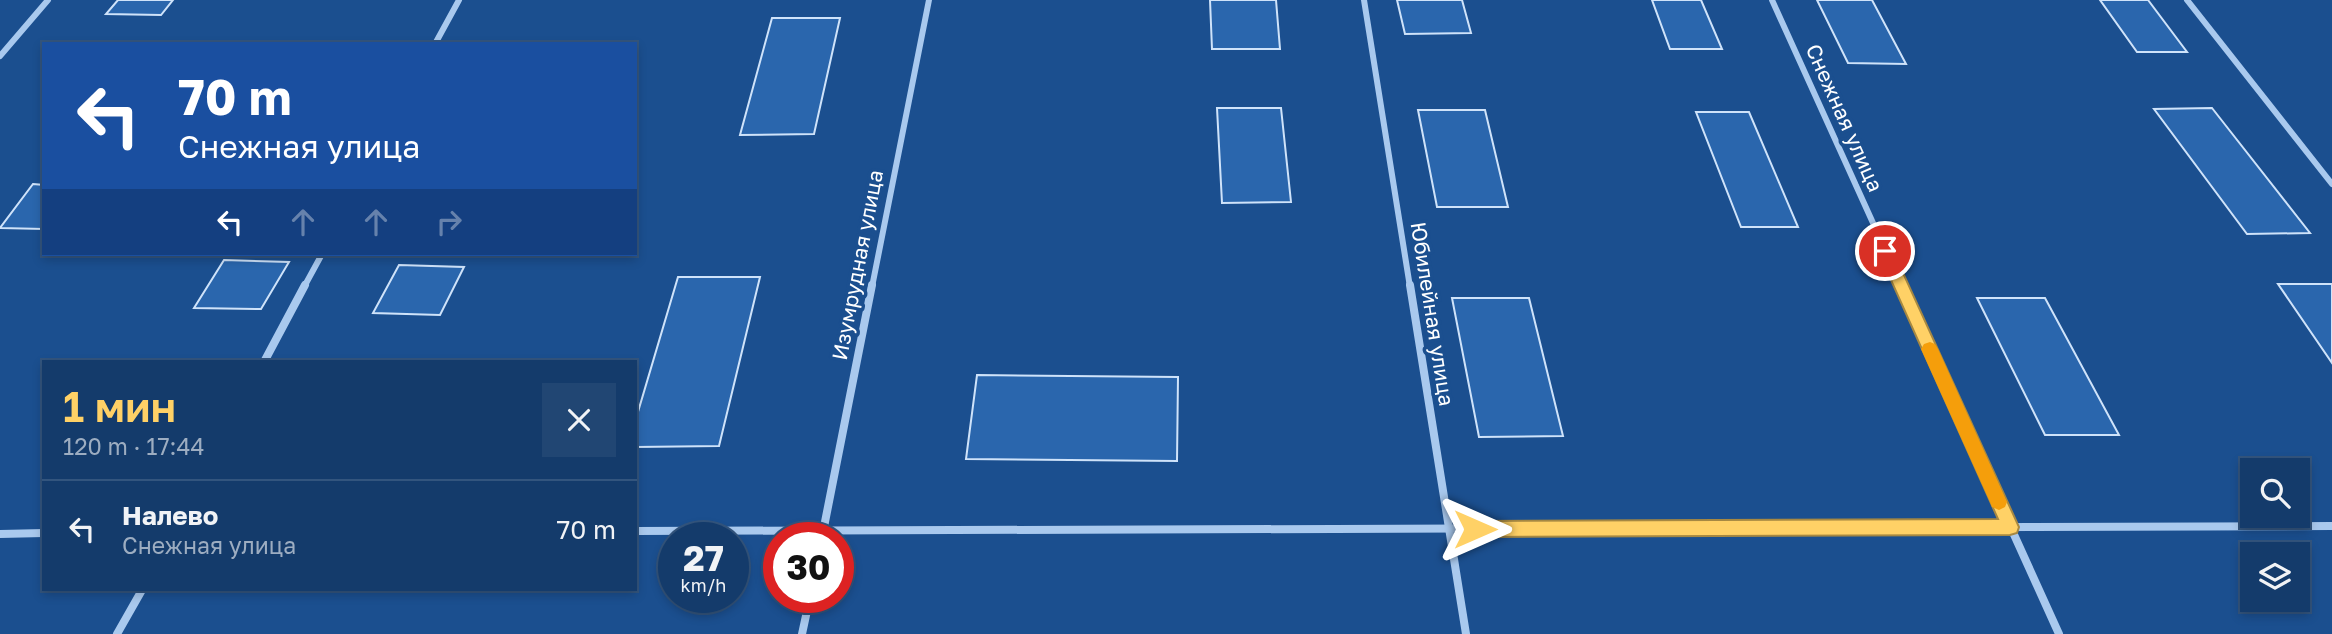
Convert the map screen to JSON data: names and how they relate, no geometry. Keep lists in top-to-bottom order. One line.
{"streets":{"street":["Снежная улица","Изумрудная улица","Юбилейная улица"]},"page":{"turn":["70 m","Снежная улица"],"heading":["1 мин","120 m · 17:44"],"list":[{"name":"Налево","note":"Снежная улица","value":"70 m"}],"speed":"27 km/h","limit":"30"}}
